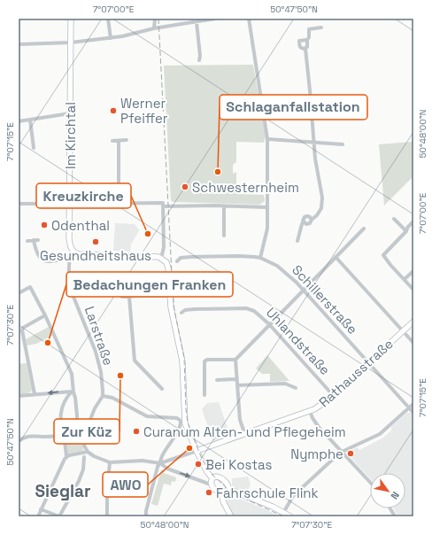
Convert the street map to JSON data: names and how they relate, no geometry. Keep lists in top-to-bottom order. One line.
{"streets":{"street":["Im Kirchtal","Schillerstraße","Larstraße","Uhlandstraße","Rathausstraße"]},"crossings":[["Im Kirchtal","Larstraße"],["Schillerstraße","Rathausstraße"],["Uhlandstraße","Rathausstraße"]],"districts":["Sieglar"],"places":["Werner Pfeiffer","Schlaganfallstation","Schwesternheim","Odenthal","Kreuzkirche","Gesundheitshaus","Bedachungen Franken","Zur Küz","Curanum Alten- und Pflegeheim","AWO","Nymphe","Bei Kostas","Fahrschule Flink"],"north":"bottom right","coordinates":["7°07'00\"E","50°47'50\"N","50°48'00\"N","7°07'15\"E","7°07'30\"E"]}
